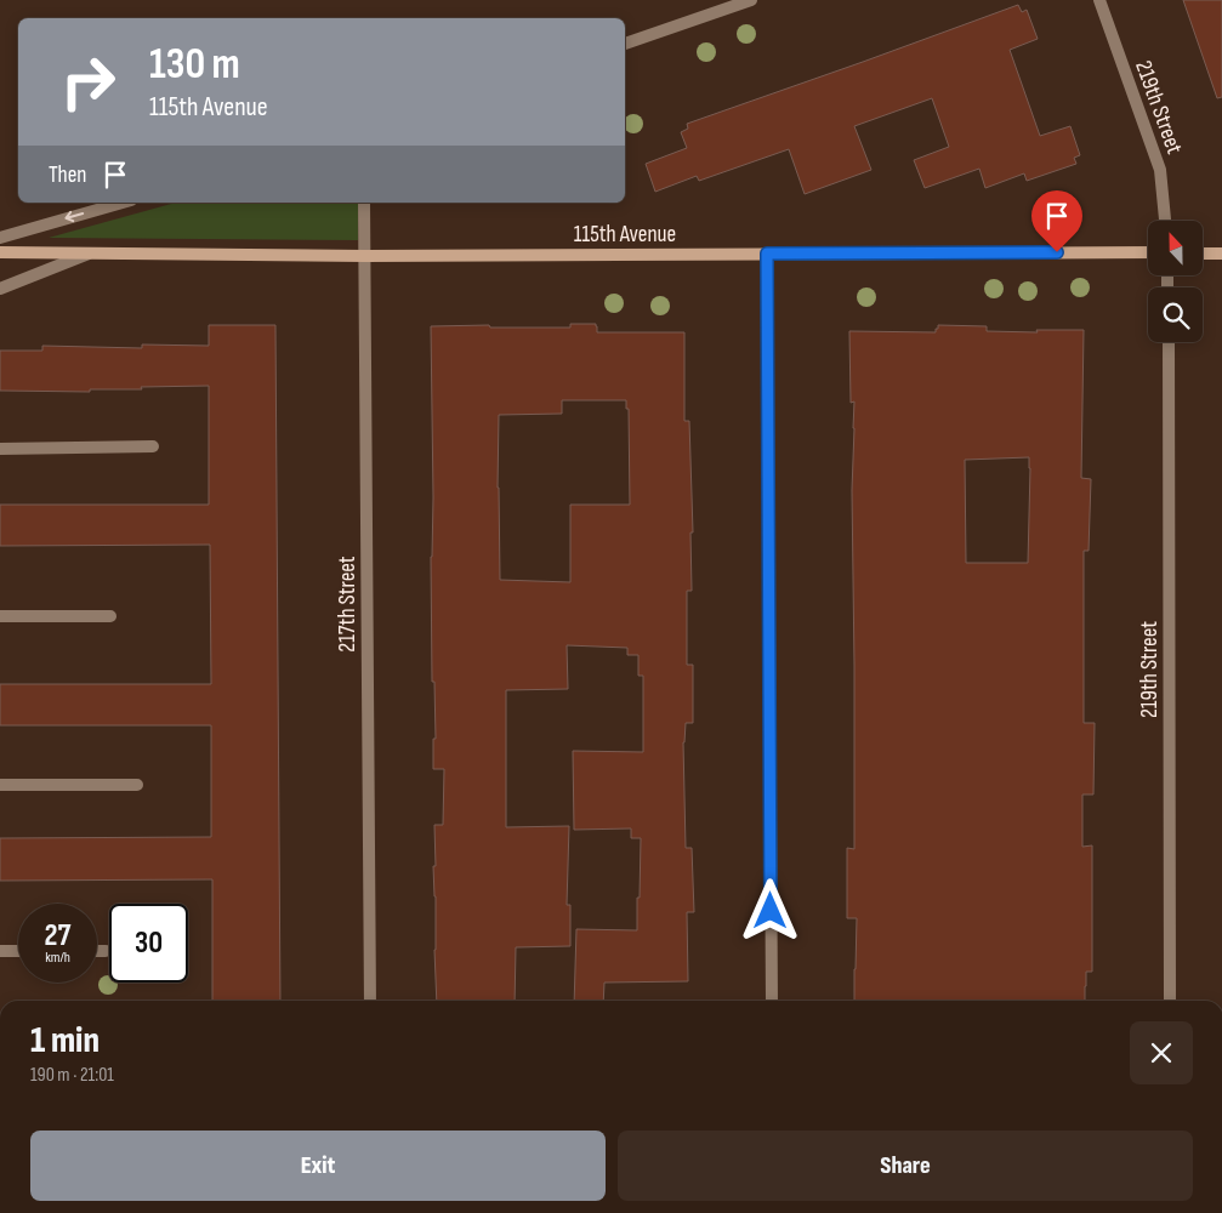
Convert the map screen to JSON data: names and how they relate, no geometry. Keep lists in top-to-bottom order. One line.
{"streets":{"main road":["115th Avenue"],"street":["219th Street","217th Street"]},"crossings":[["115th Avenue","217th Street"]],"north":"top","page":{"turn":["130 m","115th Avenue"],"then":"Then","speed":"27 km/h","limit":"30","heading":["1 min","190 m · 21:01"],"buttons":["Exit","Share"]}}
